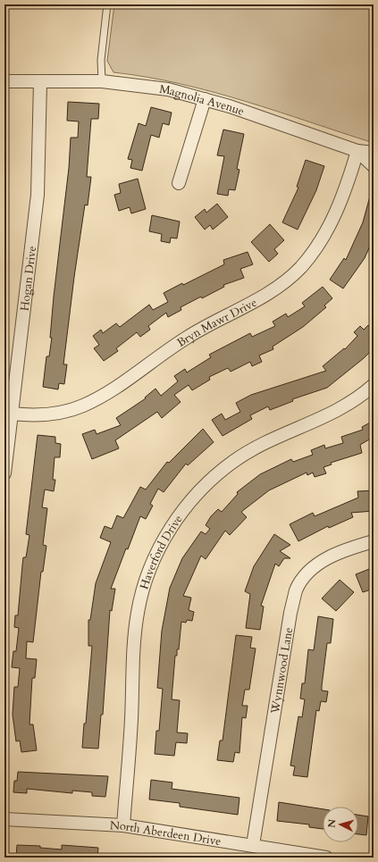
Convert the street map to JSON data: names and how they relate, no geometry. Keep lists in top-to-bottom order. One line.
{"streets":{"street":["Magnolia Avenue","Hogan Drive","Bryn Mawr Drive","Haverford Drive","Wynnwood Lane","North Aberdeen Drive"]},"crossings":[["Magnolia Avenue","Hogan Drive"],["Magnolia Avenue","Bryn Mawr Drive"],["Hogan Drive","Bryn Mawr Drive"],["Haverford Drive","North Aberdeen Drive"],["Wynnwood Lane","North Aberdeen Drive"]],"north":"left"}
